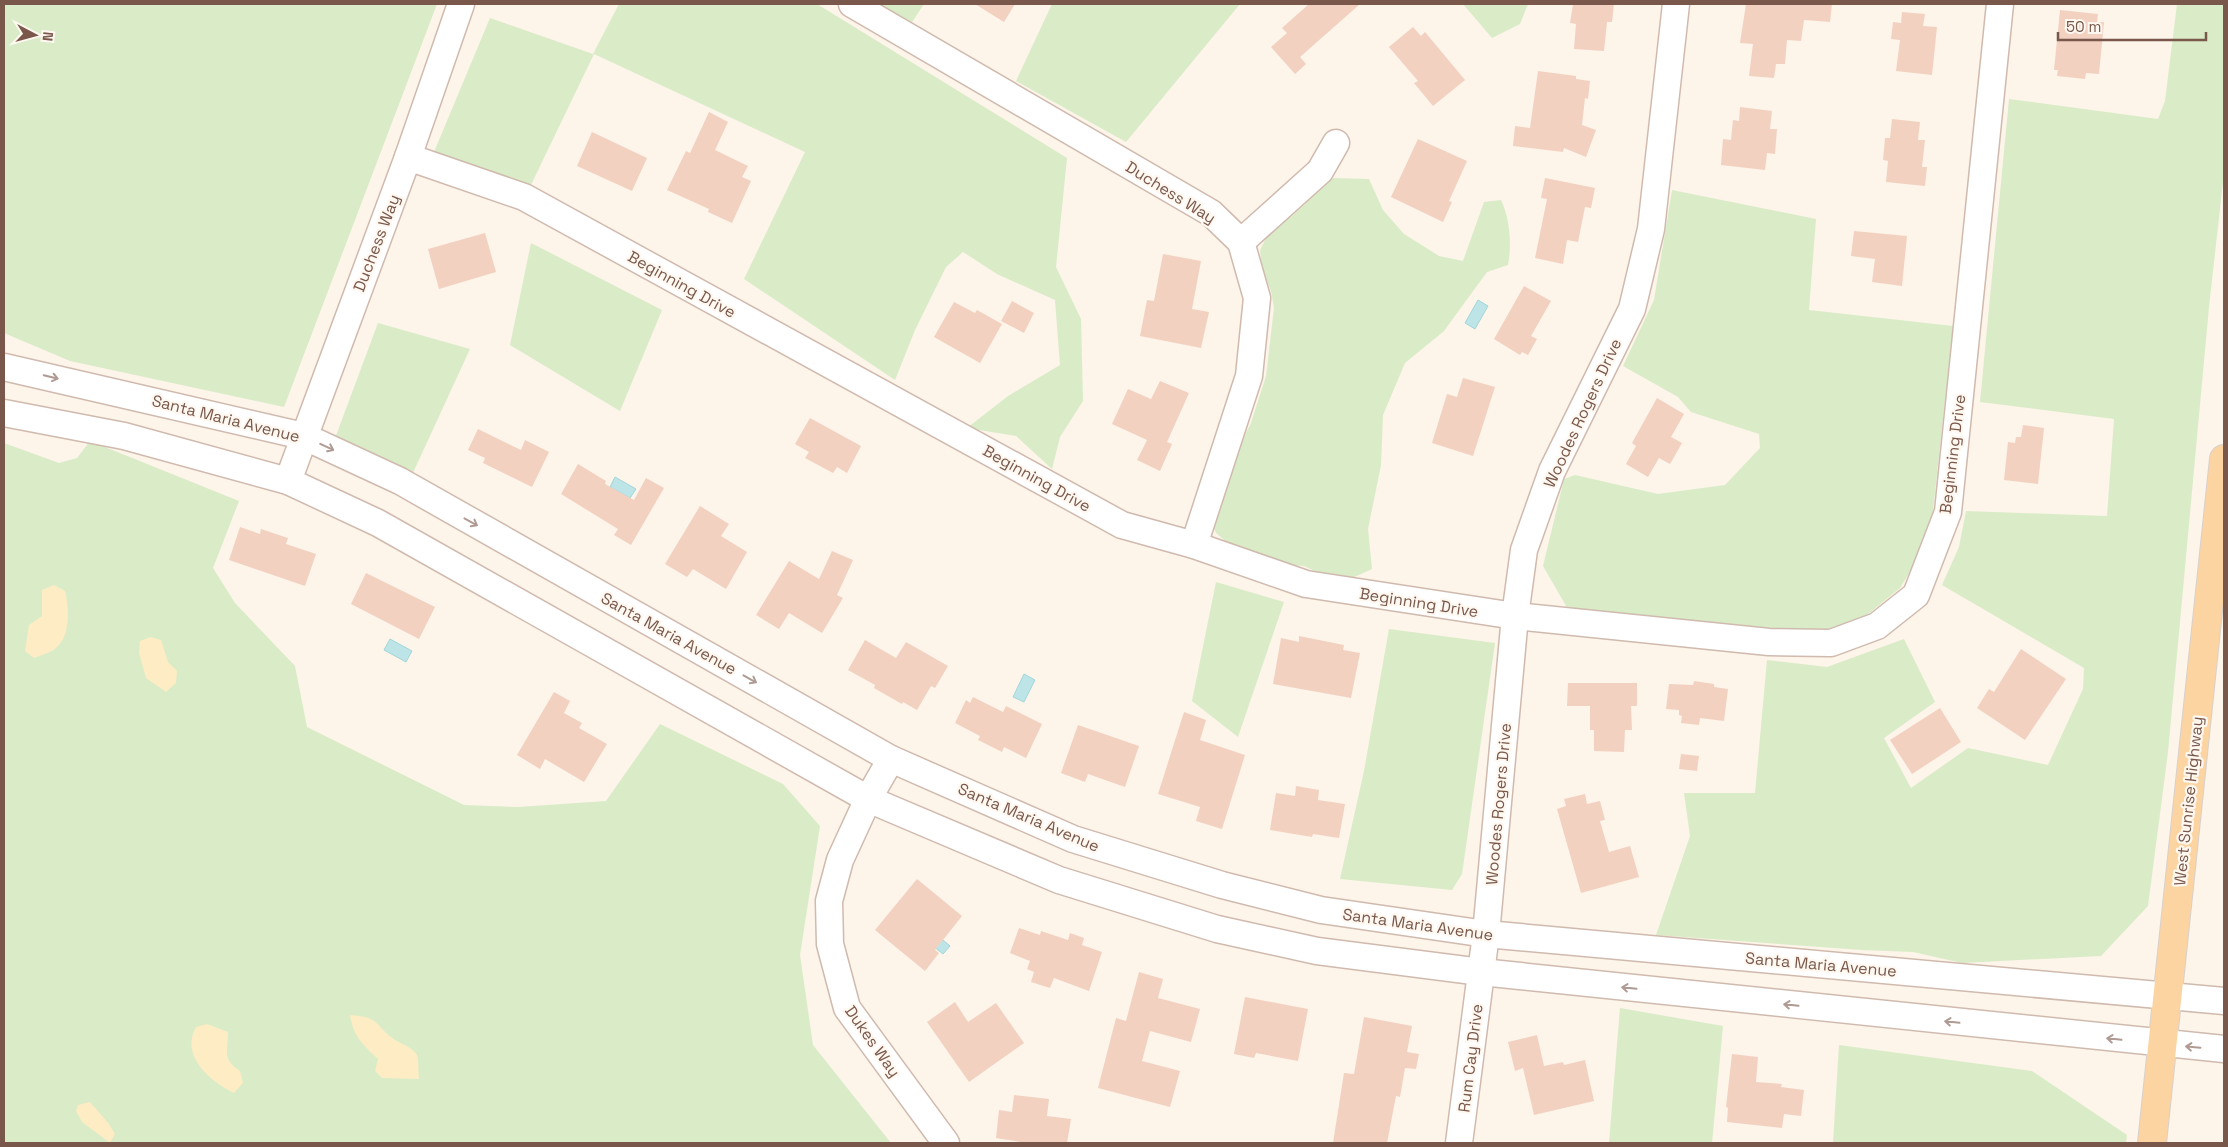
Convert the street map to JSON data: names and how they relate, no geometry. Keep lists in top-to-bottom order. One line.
{"streets":{"main road":["West Sunrise Highway"],"street":["Duchess Way","Beginning Drive","Woodes Rogers Drive","Santa Maria Avenue","Dukes Way","Rum Cay Drive"]},"crossings":[["Duchess Way","Beginning Drive"],["Duchess Way","Santa Maria Avenue"],["Beginning Drive","Woodes Rogers Drive"],["Woodes Rogers Drive","Santa Maria Avenue"],["Woodes Rogers Drive","Rum Cay Drive"],["Santa Maria Avenue","West Sunrise Highway"],["Santa Maria Avenue","Dukes Way"]],"scale_bar":"50 m","north":"right"}
